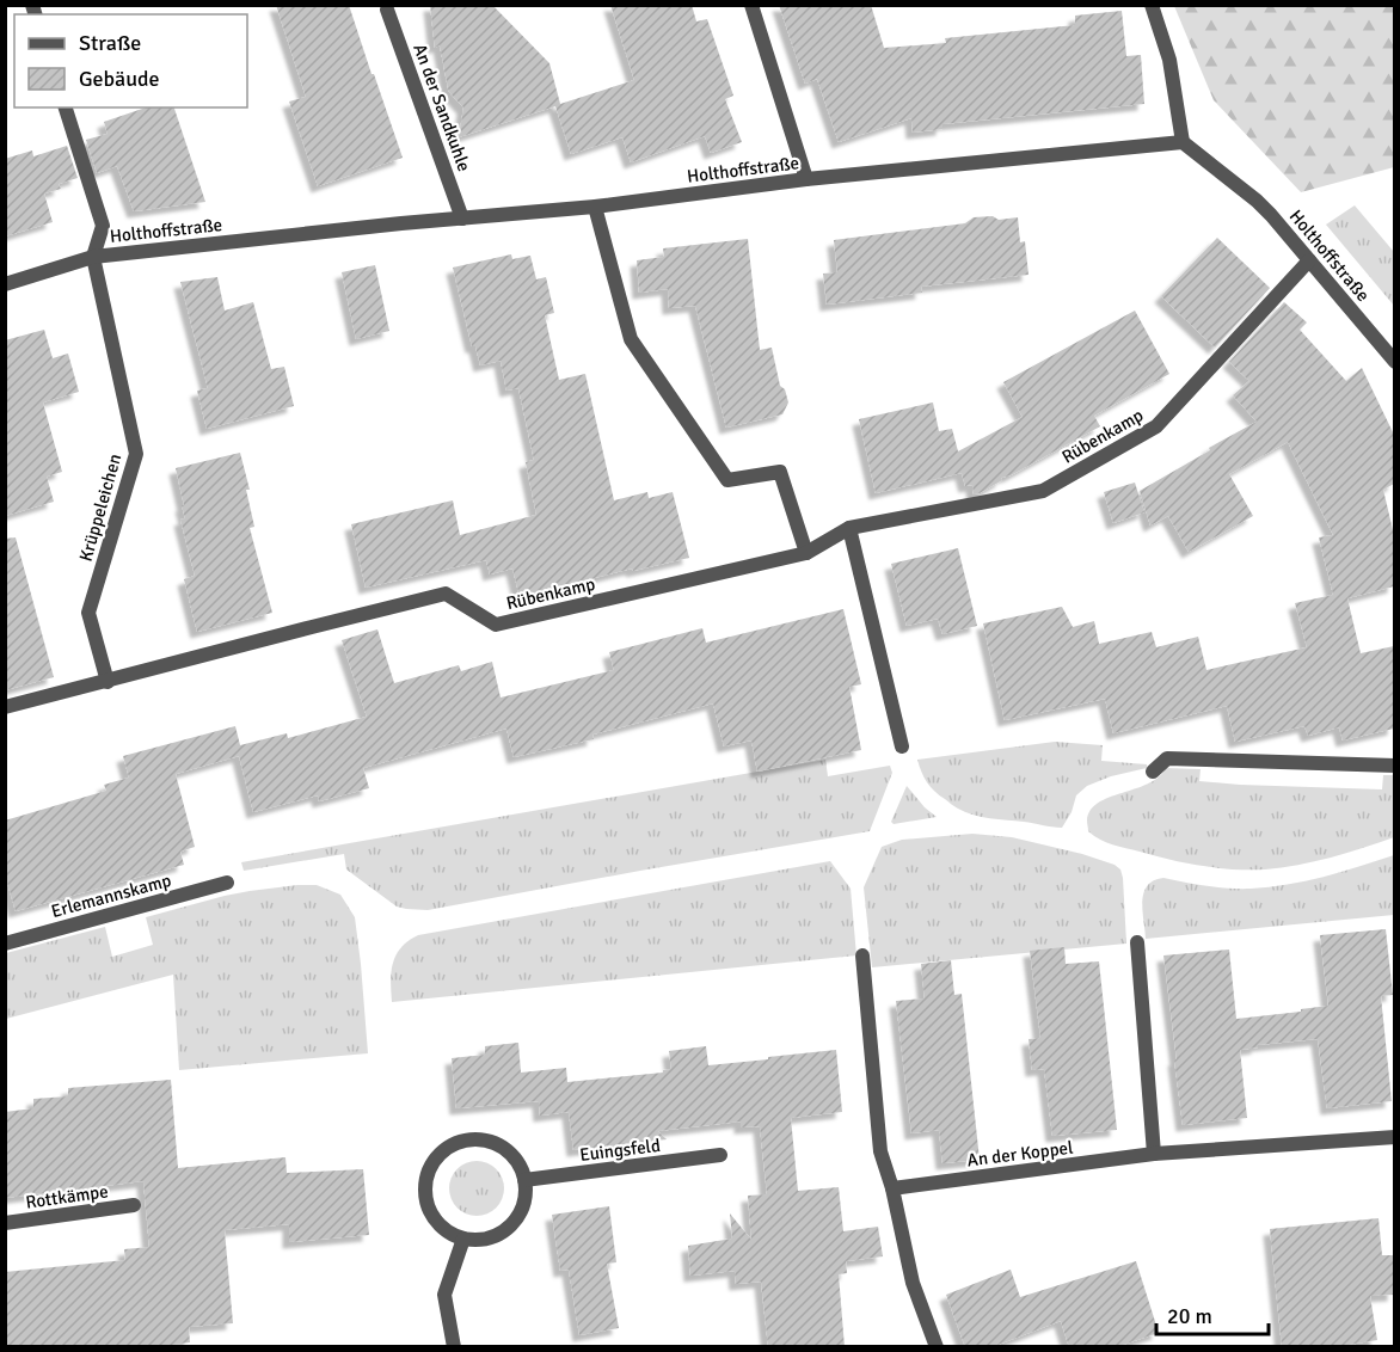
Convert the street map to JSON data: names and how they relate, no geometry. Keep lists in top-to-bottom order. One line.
{"streets":{"street":["An der Sandkuhle","Holthoffstraße","Rübenkamp","Krüppeleichen","Erlemannskamp","Euingsfeld","An der Koppel","Rottkämpe"]},"crossings":[["An der Sandkuhle","Holthoffstraße"],["Holthoffstraße","Rübenkamp"],["Holthoffstraße","Krüppeleichen"],["Rübenkamp","Krüppeleichen"]],"legend":["Straße","Gebäude"],"scale_bar":"20 m"}
